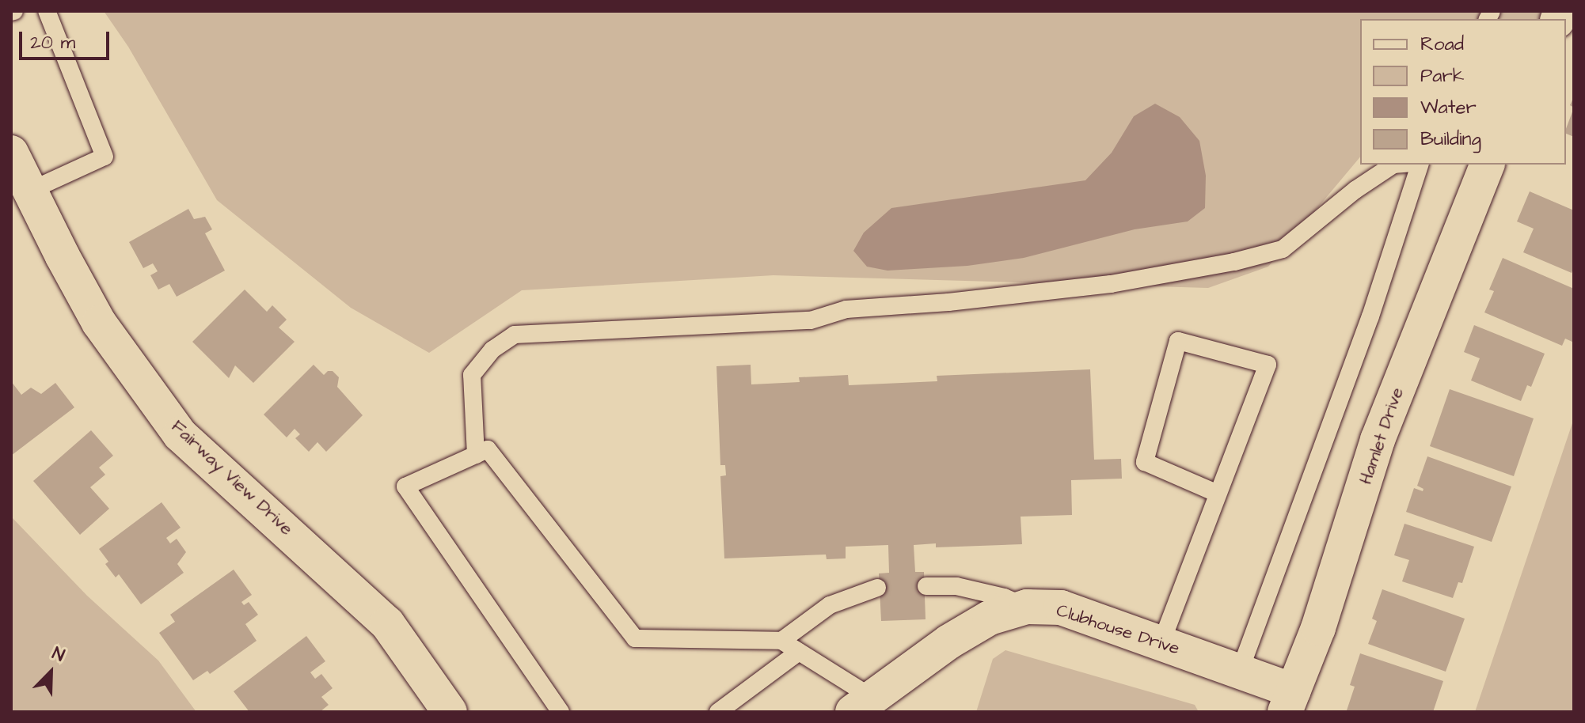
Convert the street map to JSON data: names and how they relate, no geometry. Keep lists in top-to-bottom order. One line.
{"streets":{"street":["Hamlet Drive","Fairway View Drive","Clubhouse Drive"]},"crossings":[["Hamlet Drive","Clubhouse Drive"]],"legend":["Road","Park","Water","Building"],"scale_bar":"20 m","north":"top right"}
